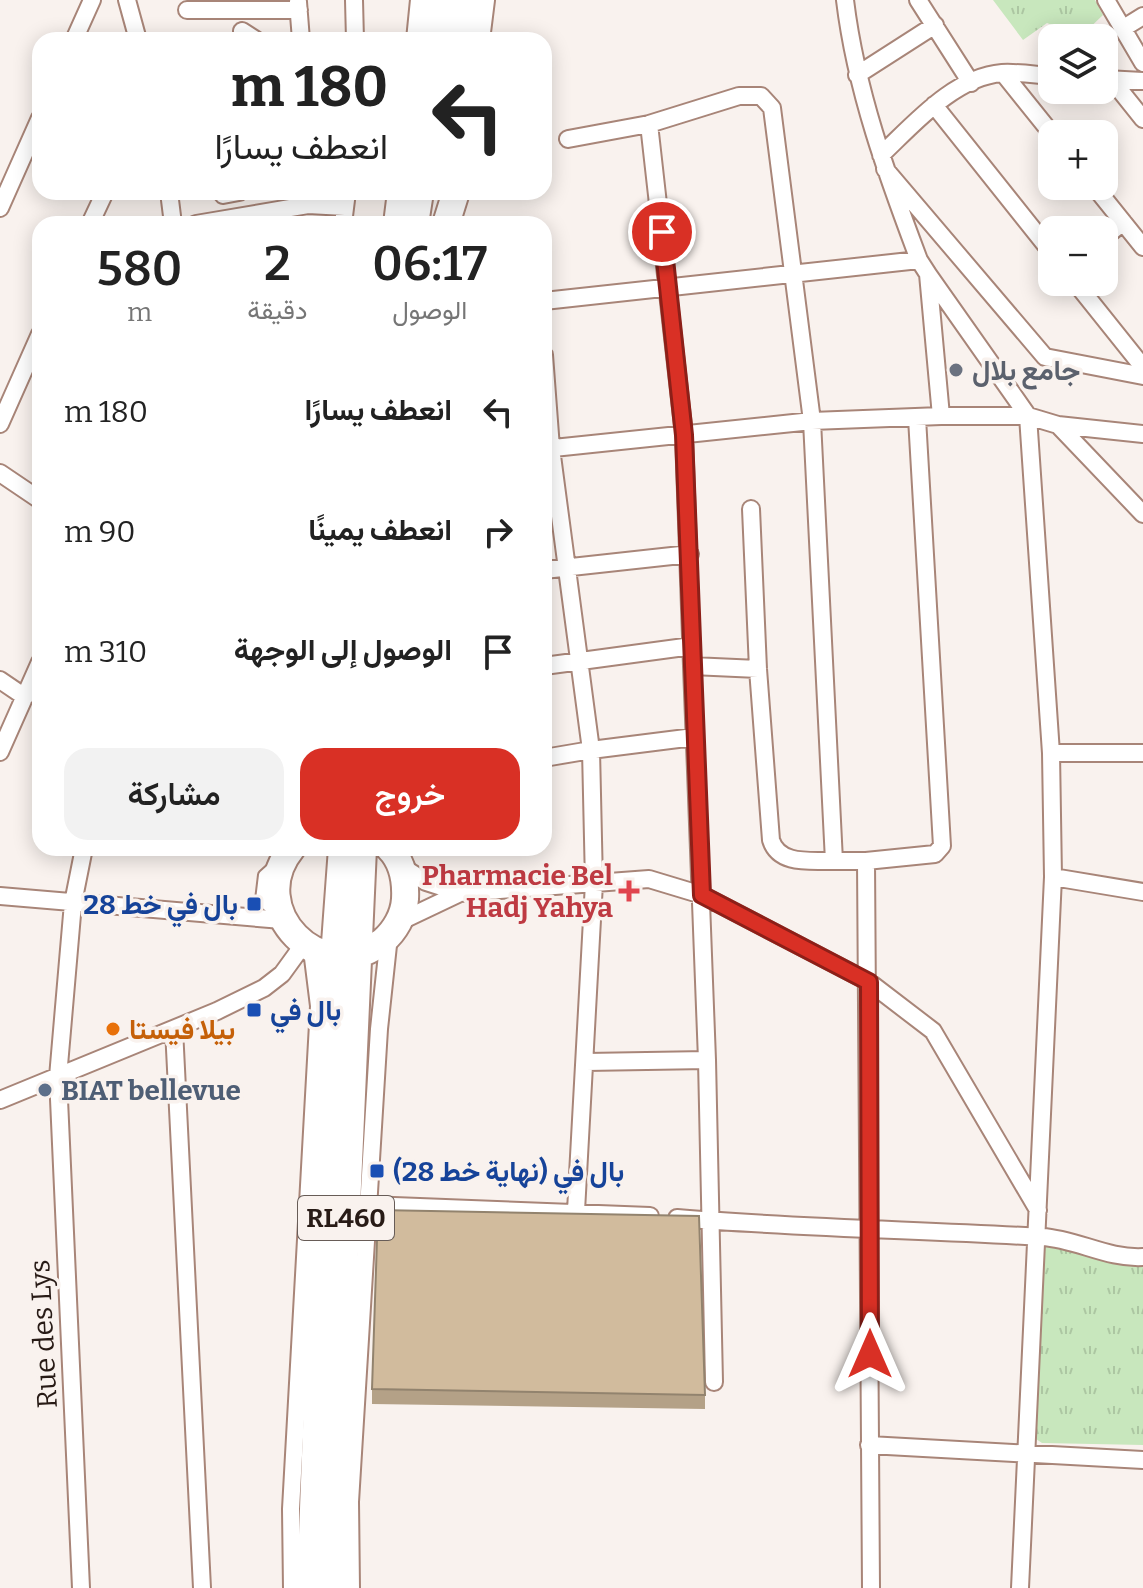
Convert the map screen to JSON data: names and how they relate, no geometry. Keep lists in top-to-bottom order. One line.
{"streets":{"main road":["RL460"],"street":["Rue des Lys"]},"places":{"other":["جامع بلال","بيلا فيستا","BIAT bellevue"],"health":["Pharmacie Bel Hadj Yahya"],"transit":["بال في خط 28","بال في","بال في (نهاية خط 28)"]},"page":{"map_buttons":["+","−"],"turn":["180 m","انعطف يسارًا"],"eta":["06:17","الوصول","2","دقيقة","580","m"],"list":[{"name":"انعطف يسارًا","value":"180 m"},{"name":"انعطف يمينًا","value":"90 m"},{"name":"الوصول إلى الوجهة","value":"310 m"}],"buttons":["خروج","مشاركة"]}}
